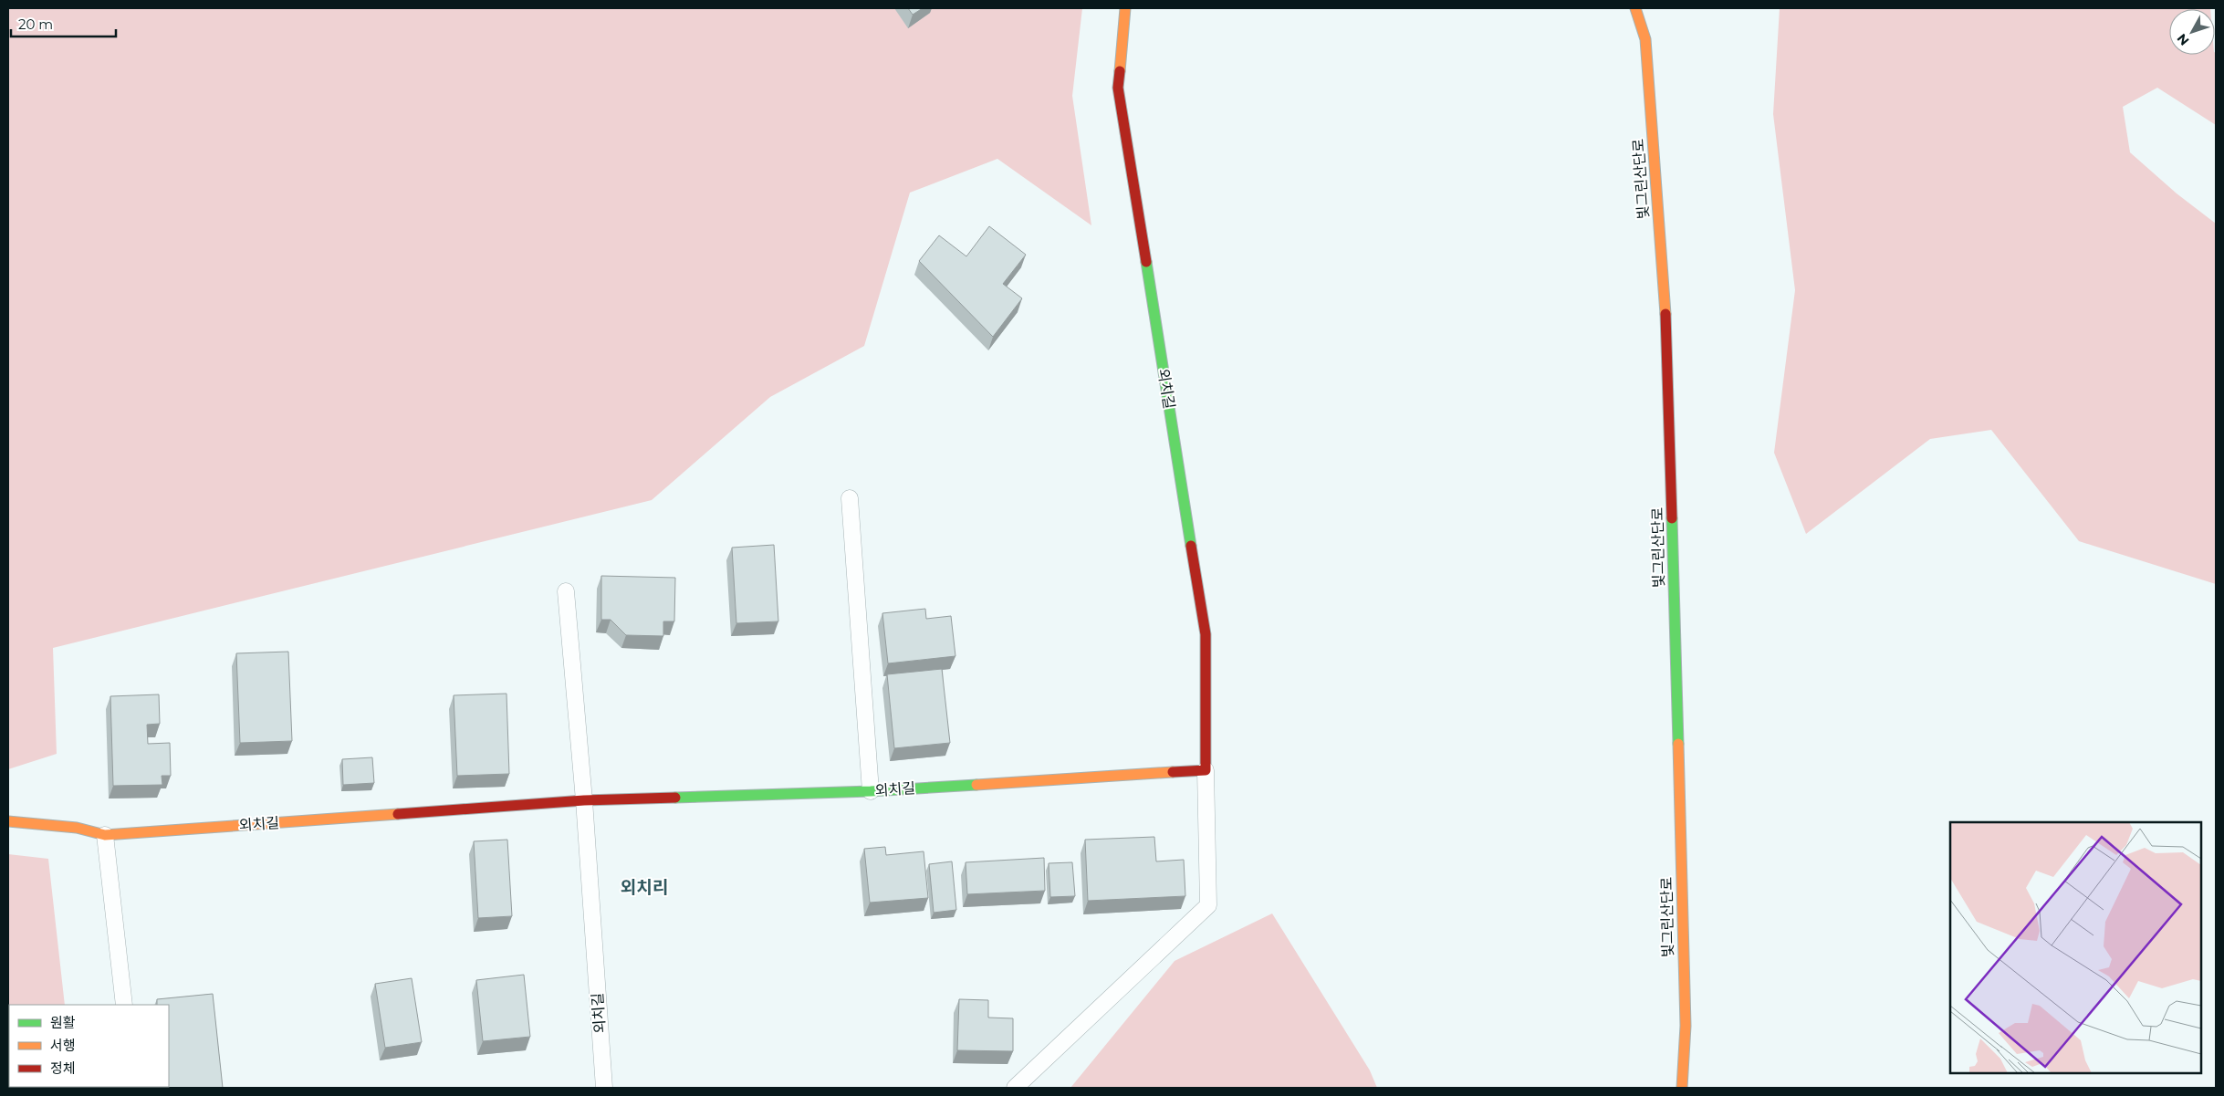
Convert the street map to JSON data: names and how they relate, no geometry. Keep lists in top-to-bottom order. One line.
{"streets":{"street":["빛그린산단로","외치길"]},"districts":["외치리"],"legend":["원활","서행","정체"],"scale_bar":"20 m","north":"bottom left"}
